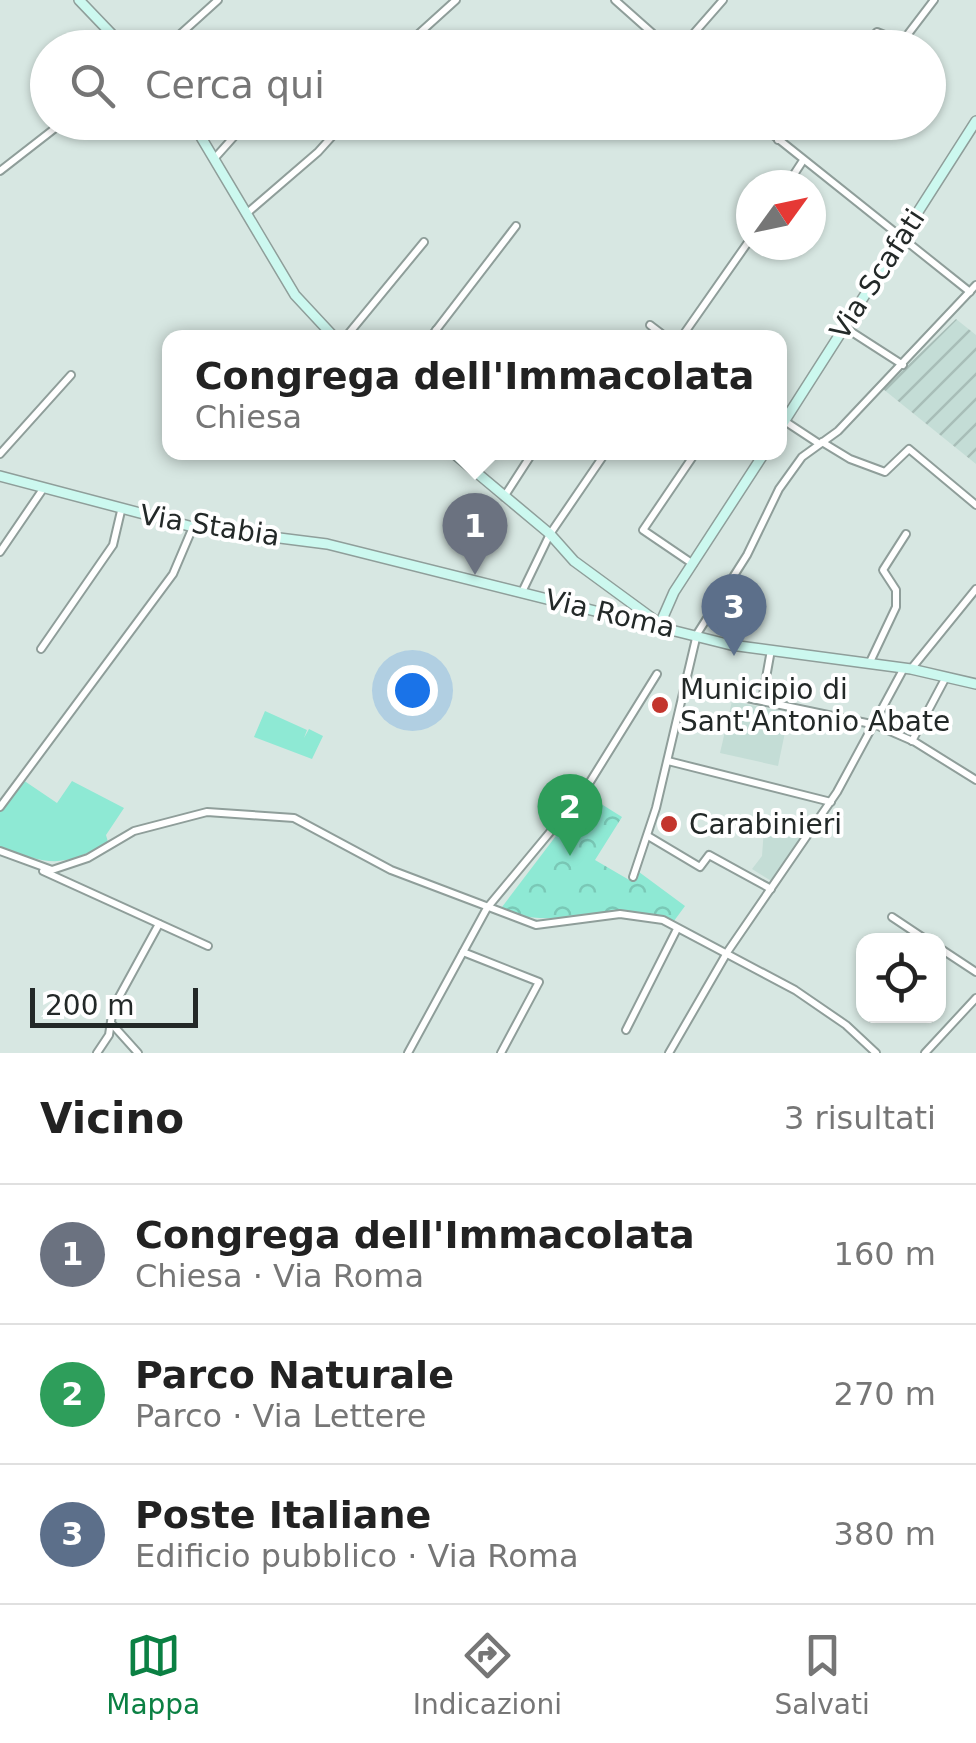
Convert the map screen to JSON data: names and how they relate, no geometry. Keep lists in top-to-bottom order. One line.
{"streets":{"street":["Via Scafati","Via Stabia","Via Roma"]},"crossings":[["Via Stabia","Via Roma"]],"places":["Municipio di Sant'Antonio Abate","Carabinieri"],"scale_bar":"200 m","north":"top right","page":{"search":"Cerca qui","popup":["Congrega dell'Immacolata","Chiesa"],"pins":["1","3","2"],"scale":"200 m","heading":["Vicino","3 risultati"],"list":[{"mark":"1","name":"Congrega dell'Immacolata","note":"Chiesa · Via Roma","value":"160 m"},{"mark":"2","name":"Parco Naturale","note":"Parco · Via Lettere","value":"270 m"},{"mark":"3","name":"Poste Italiane","note":"Edificio pubblico · Via Roma","value":"380 m"}],"nav":["Mappa","Indicazioni","Salvati"]}}
